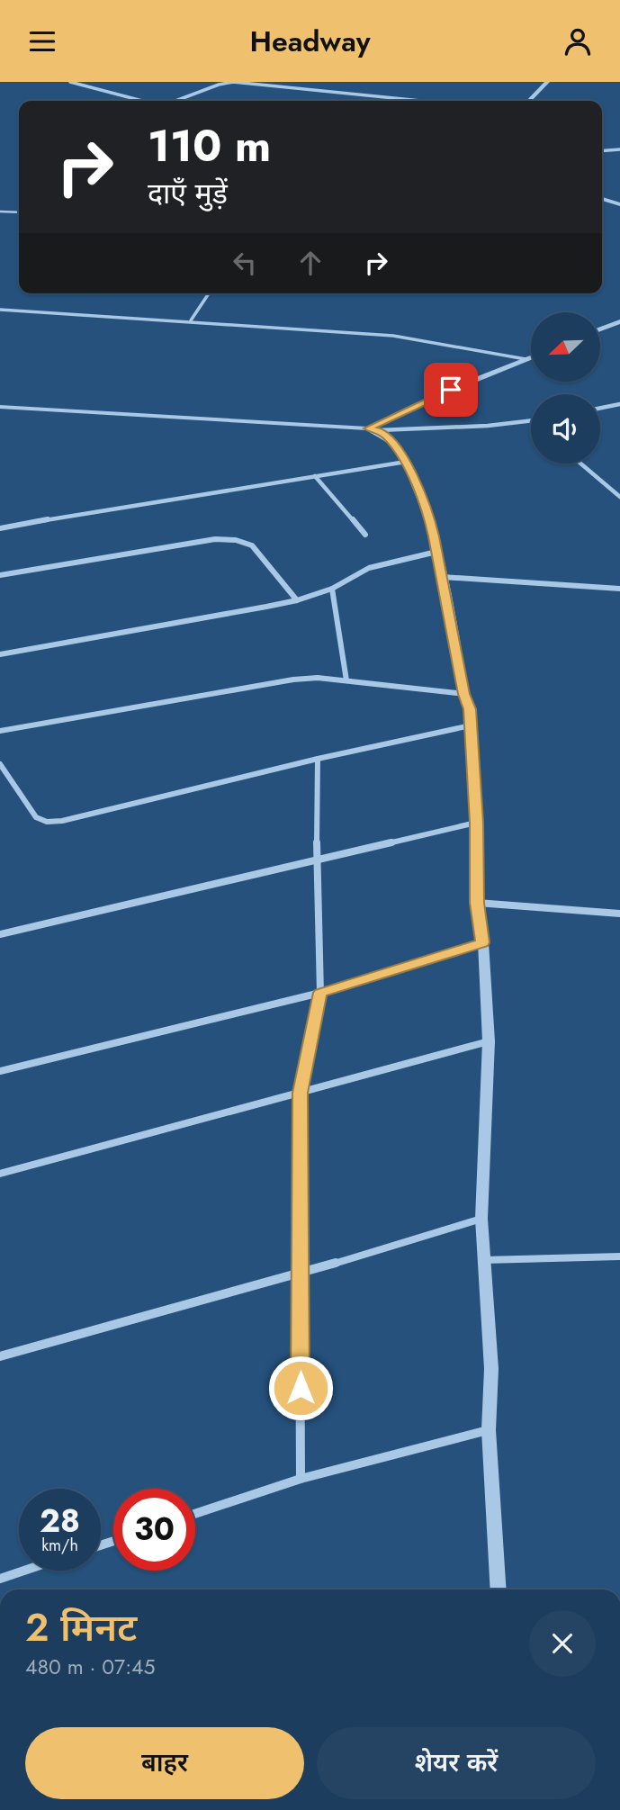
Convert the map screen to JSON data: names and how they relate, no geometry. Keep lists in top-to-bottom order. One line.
{"north":"bottom left","page":{"header":"Headway","turn":["110 m","दाएँ मुड़ें"],"speed":"28 km/h","limit":"30","heading":["2 मिनट","480 m · 07:45"],"buttons":["बाहर","शेयर करें"]}}
